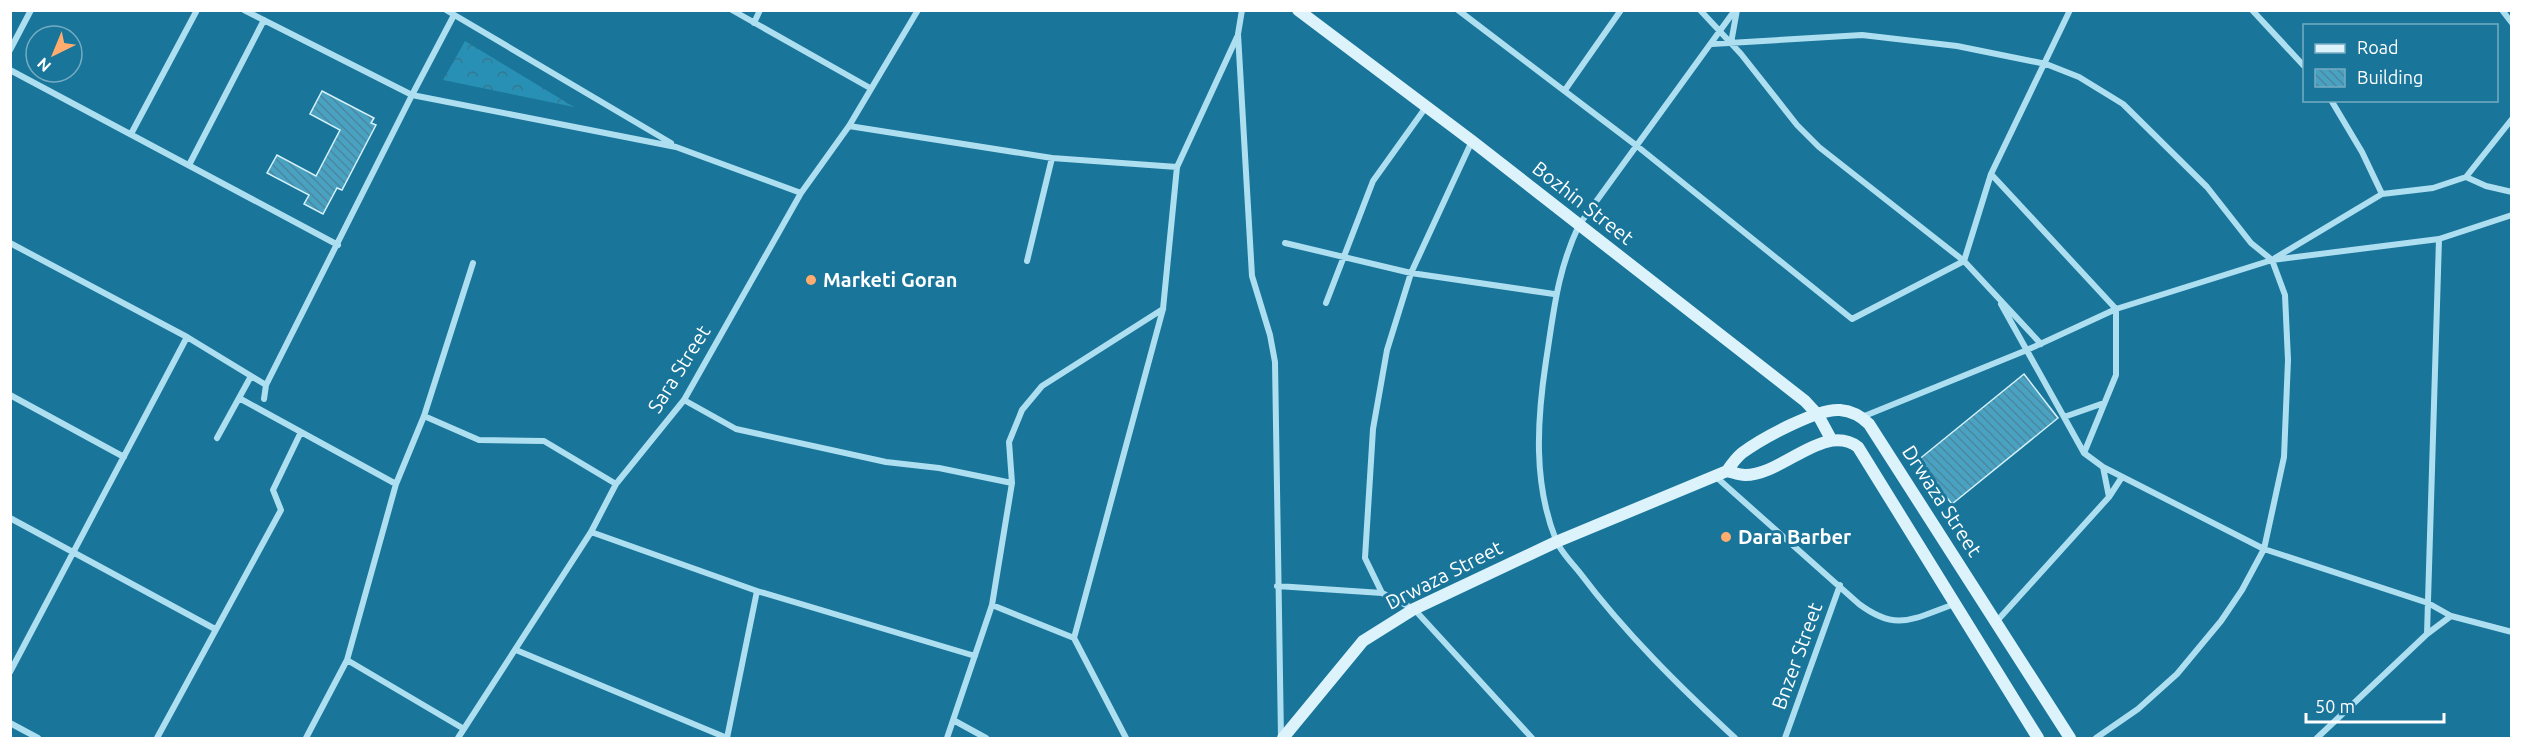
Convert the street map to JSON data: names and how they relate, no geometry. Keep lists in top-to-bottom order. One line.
{"streets":{"street":["Bozhin Street","Sara Street","Drwaza Street","Bnzer Street"]},"crossings":[["Bozhin Street","Drwaza Street"]],"places":["Marketi Goran","Dara Barber"],"legend":["Road","Building"],"scale_bar":"50 m","north":"bottom left"}
